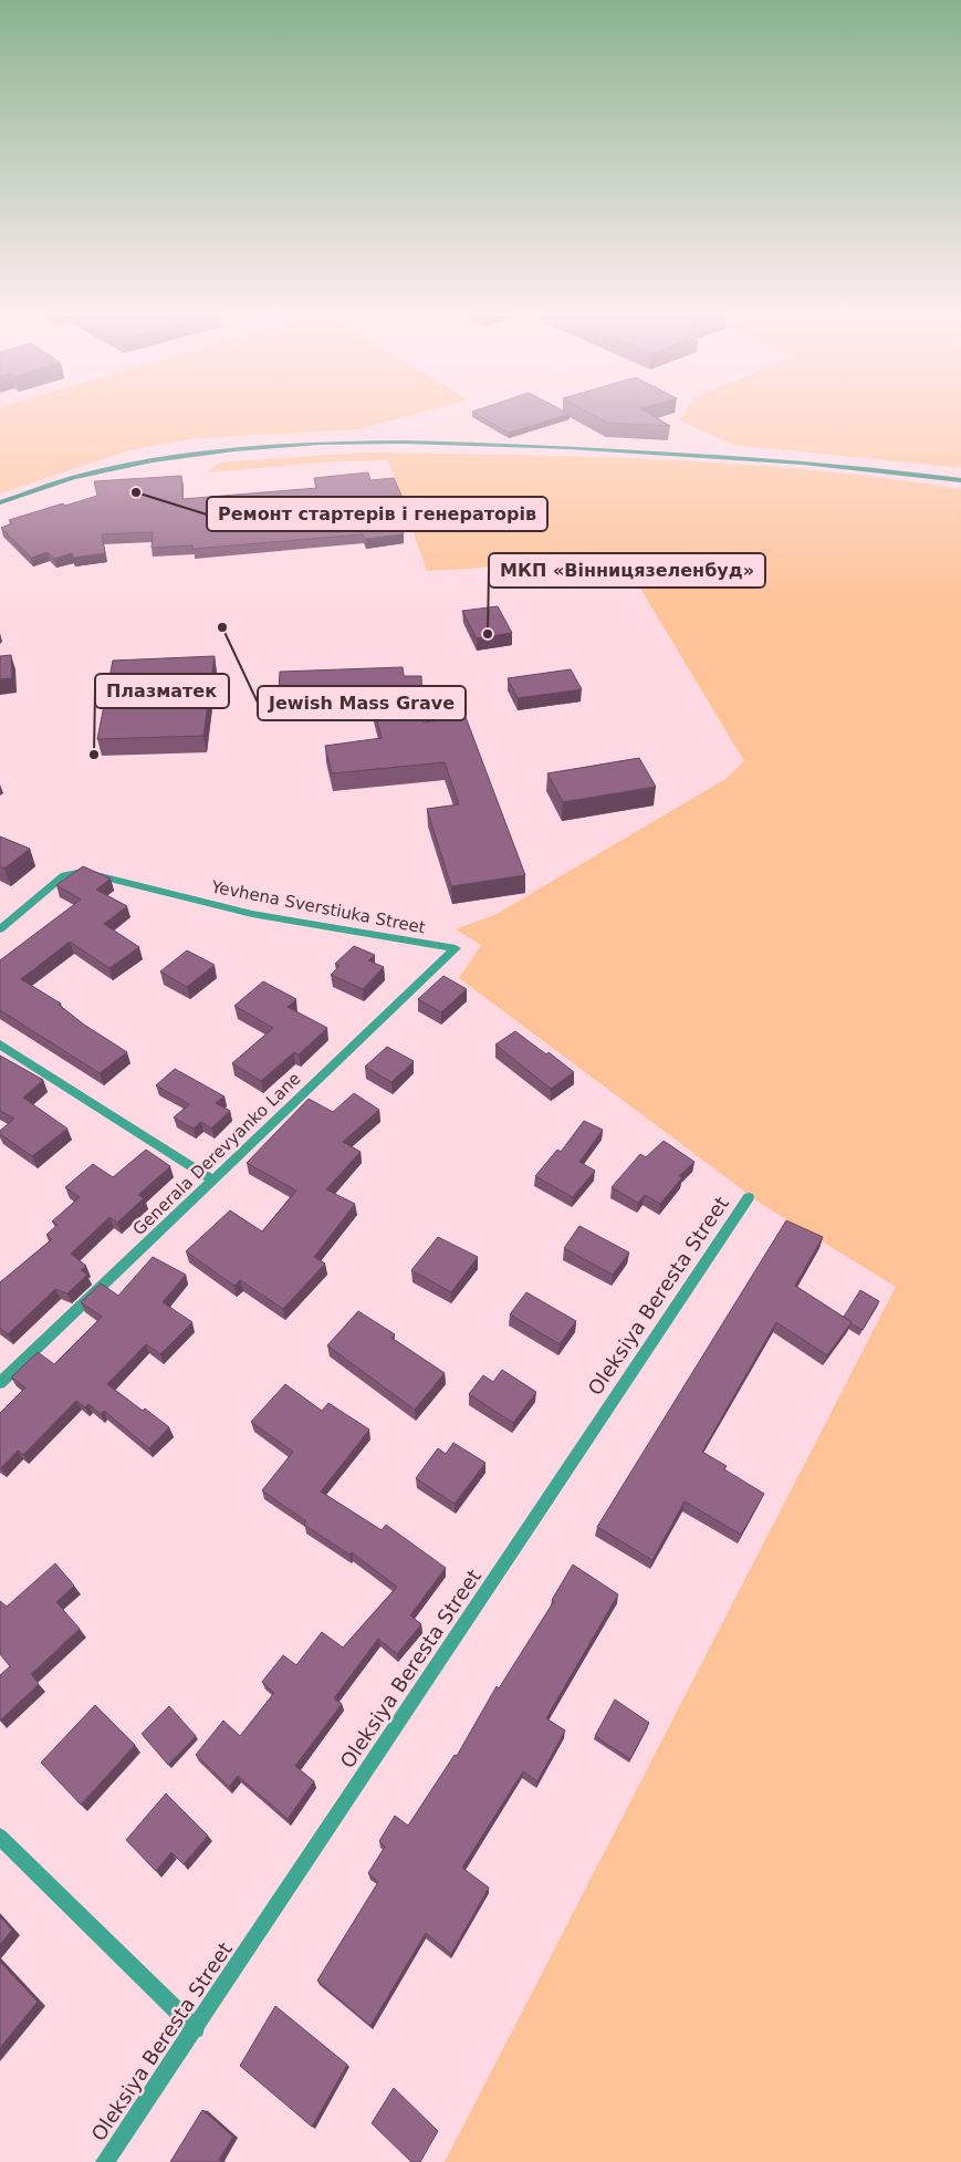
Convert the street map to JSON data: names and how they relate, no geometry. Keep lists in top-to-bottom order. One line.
{"streets":{"street":["Yevhena Sverstiuka Street","Generala Derevyanko Lane","Oleksiya Beresta Street"]},"crossings":[["Yevhena Sverstiuka Street","Generala Derevyanko Lane"]],"places":["Ремонт стартерів і генераторів","Jewish Mass Grave","МКП «Вінницязеленбуд»","Плазматек"]}
